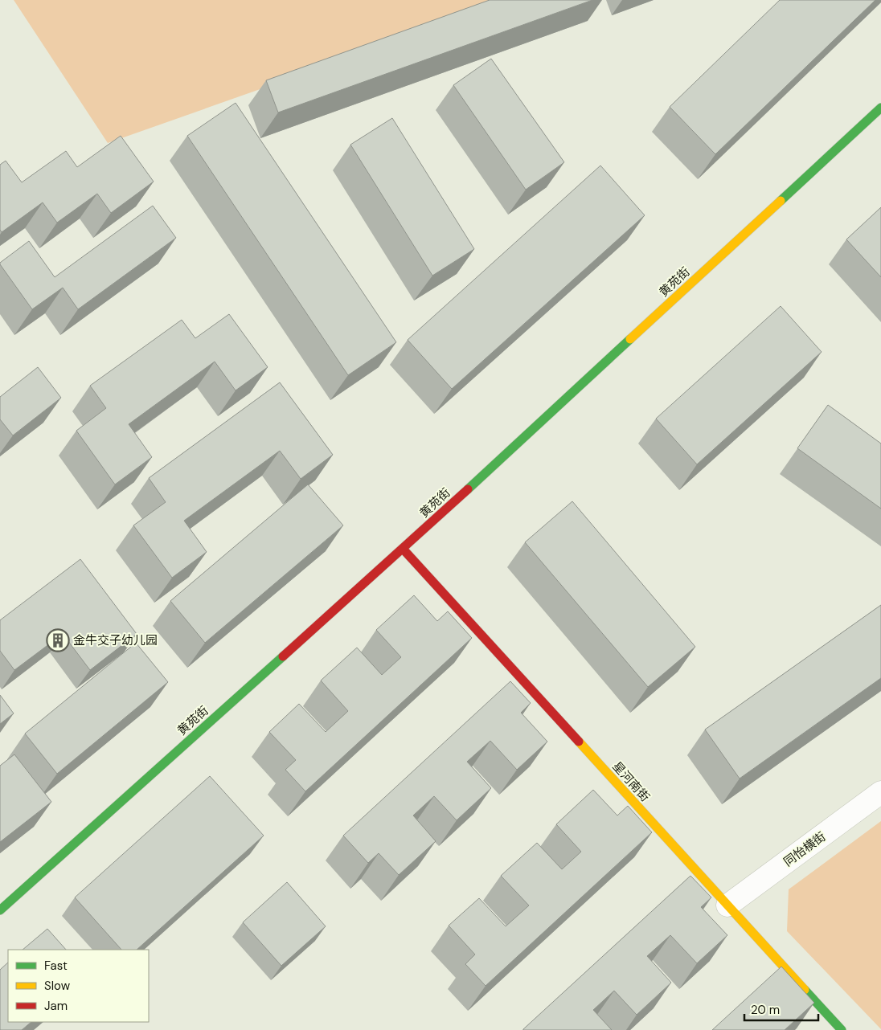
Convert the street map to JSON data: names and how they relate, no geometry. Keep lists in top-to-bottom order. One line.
{"streets":{"street":["黄苑街","星河南街","同怡横街"]},"crossings":[["黄苑街","星河南街"],["星河南街","同怡横街"]],"places":{"building":["金牛交子幼儿园"]},"legend":["Fast","Slow","Jam"],"scale_bar":"20 m"}
